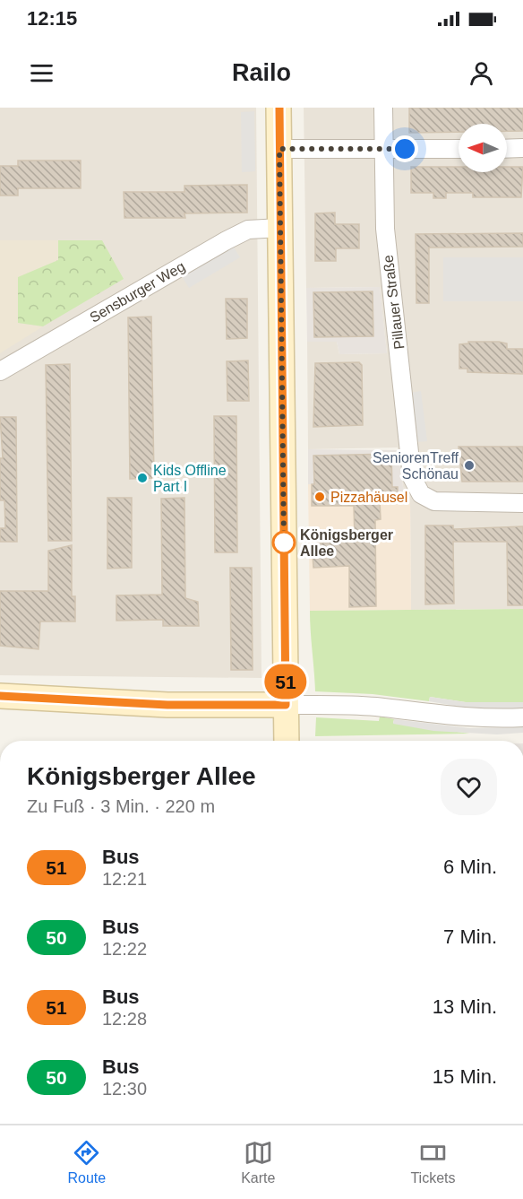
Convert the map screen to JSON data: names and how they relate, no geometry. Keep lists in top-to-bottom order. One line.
{"streets":{"street":["Sensburger Weg","Pillauer Straße"]},"places":["SeniorenTreff Schönau","Kids Offline Part I","Pizzahäusel","Königsberger Allee"],"lines":["bus line 51"],"north":"left","page":{"status":"12:15","header":"Railo","on_map":"51","heading":["Königsberger Allee","Zu Fuß · 3 Min. · 220 m"],"list":[{"mark":"51","name":"Bus","note":"12:21","value":"6 Min."},{"mark":"50","name":"Bus","note":"12:22","value":"7 Min."},{"mark":"51","name":"Bus","note":"12:28","value":"13 Min."},{"mark":"50","name":"Bus","note":"12:30","value":"15 Min."}],"tabs":["Route","Karte","Tickets"]}}
